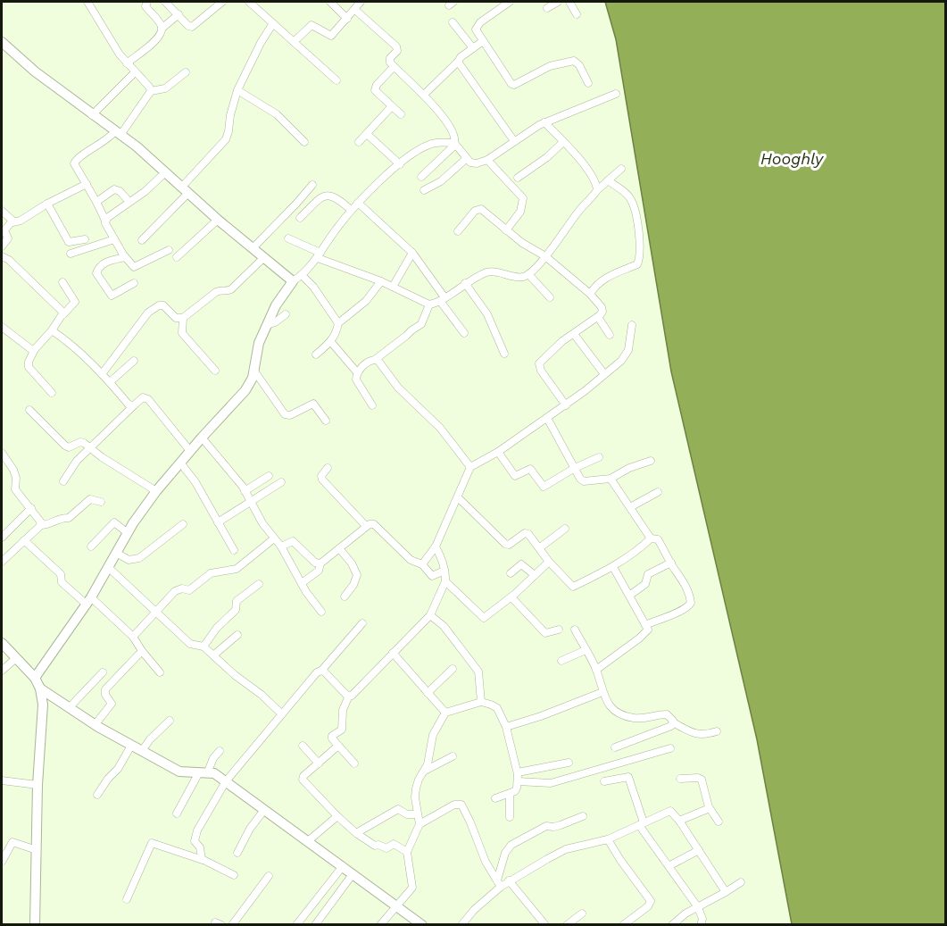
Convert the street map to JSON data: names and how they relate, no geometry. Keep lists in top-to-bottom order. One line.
{"water":["Hooghly"]}
